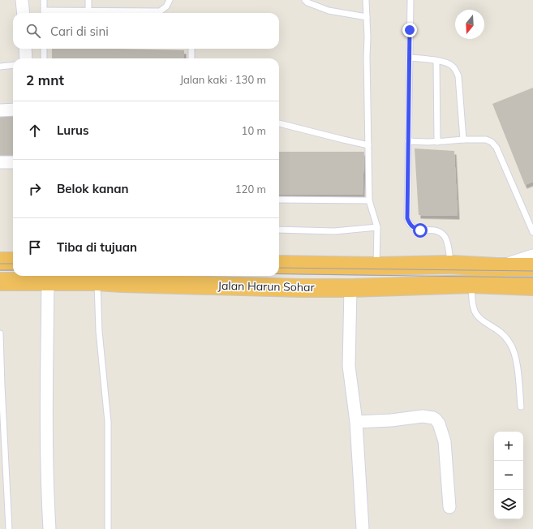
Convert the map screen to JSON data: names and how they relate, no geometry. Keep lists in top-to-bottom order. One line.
{"streets":{"highway":["Jalan Harun Sohar"]},"north":"bottom","page":{"search":"Cari di sini","heading":["2 mnt","Jalan kaki · 130 m"],"list":[["Lurus","10 m"],["Belok kanan","120 m"],"Tiba di tujuan"],"map_buttons":["+","−"]}}
